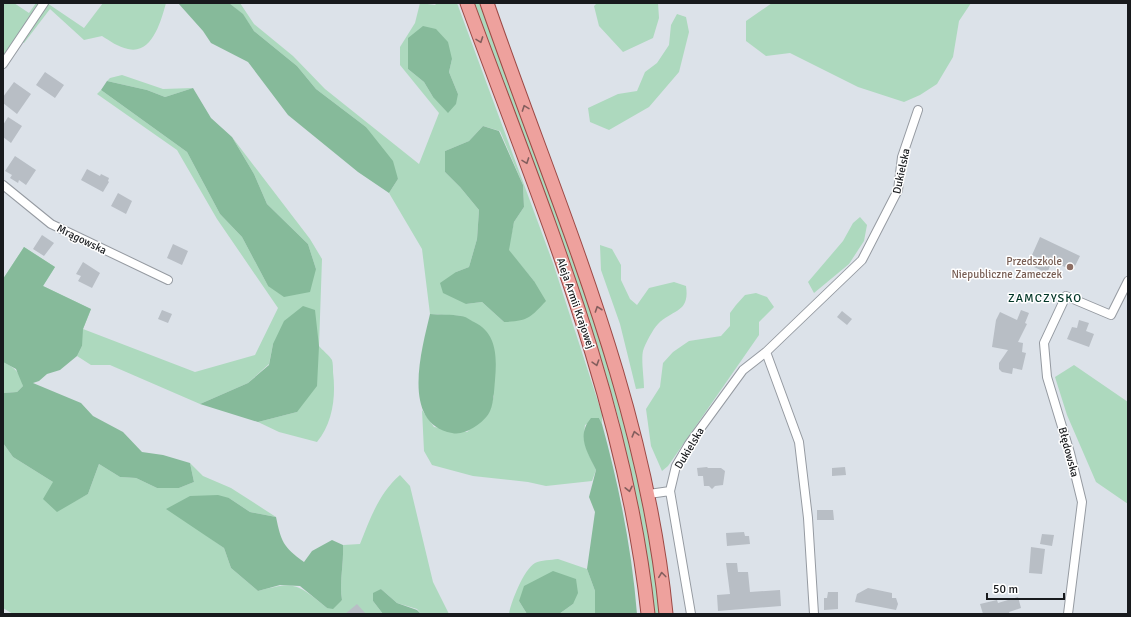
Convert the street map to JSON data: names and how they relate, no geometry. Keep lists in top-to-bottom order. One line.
{"streets":{"main road":["Aleja Armii Krajowej"],"street":["Dukielska","Mrągowska","Błędowska"]},"districts":["ZAMCZYSKO"],"places":["Przedszkole Niepubliczne Zameczek"],"scale_bar":"50 m"}
